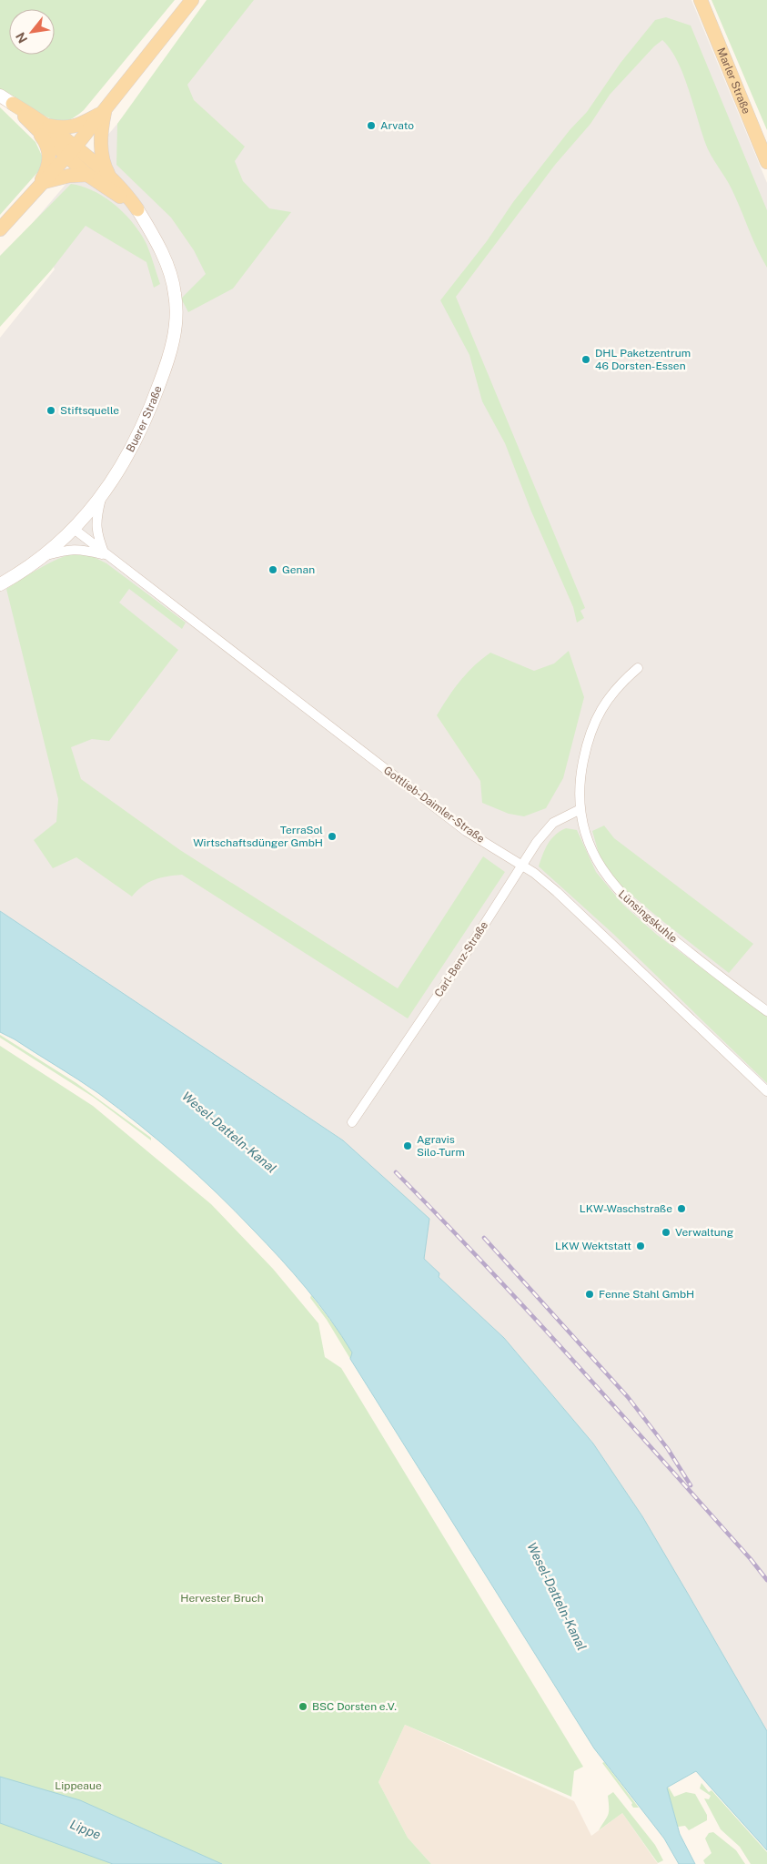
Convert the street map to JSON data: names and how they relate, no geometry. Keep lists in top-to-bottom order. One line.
{"streets":{"main road":["Marler Straße"],"street":["Buerer Straße","Gottlieb-Daimler-Straße","Lünsingskuhle","Carl-Benz-Straße"]},"crossings":[["Buerer Straße","Gottlieb-Daimler-Straße"],["Gottlieb-Daimler-Straße","Carl-Benz-Straße"],["Lünsingskuhle","Carl-Benz-Straße"]],"water":["Wesel-Datteln-Kanal","Lippe"],"parks":["Hervester Bruch","Lippeaue"],"places":["Arvato","DHL Paketzentrum 46 Dorsten-Essen","Stiftsquelle","Genan","TerraSol Wirtschaftsdünger GmbH","Agravis Silo-Turm","LKW-Waschstraße","Verwaltung","LKW Wektstatt","Fenne Stahl GmbH","BSC Dorsten e.V."],"north":"bottom left"}
